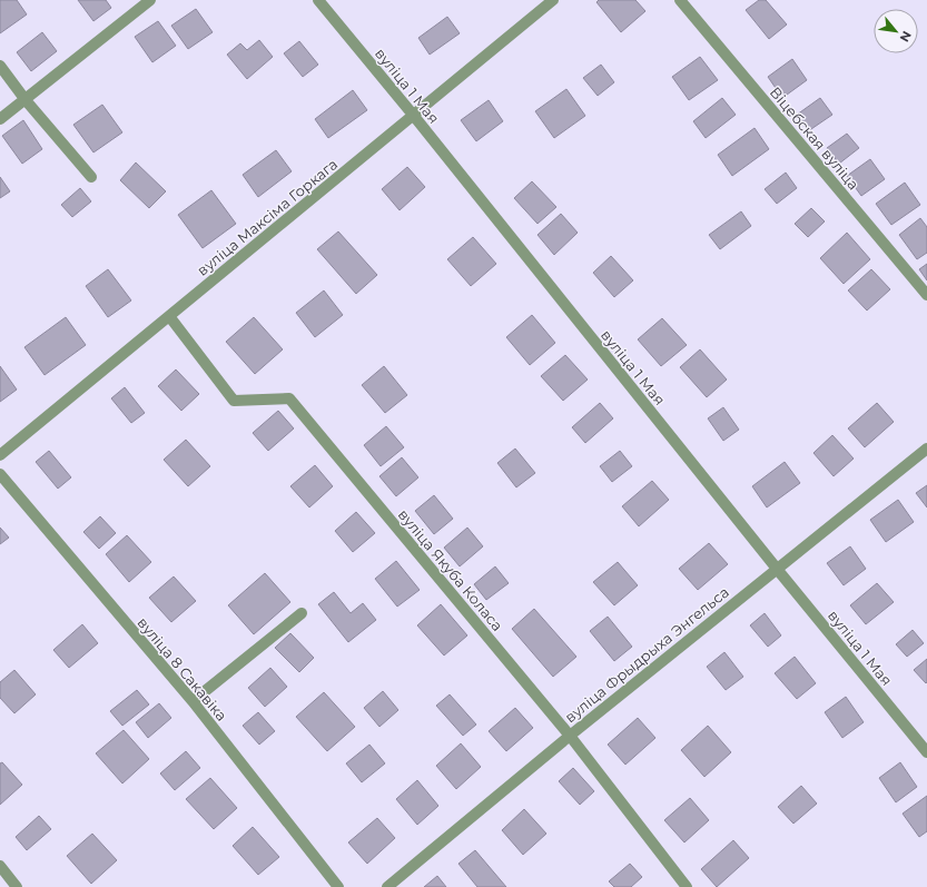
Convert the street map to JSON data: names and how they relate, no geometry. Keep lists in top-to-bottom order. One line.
{"streets":{"street":["вуліца 1 Мая","Віцебская вуліца","вуліца Максіма Горкага","вуліца Якуба Коласа","вуліца Фрыдрыха Энгельса","вуліца 8 Сакавіка"]},"crossings":[["вуліца 1 Мая","вуліца Максіма Горкага"],["вуліца 1 Мая","вуліца Фрыдрыха Энгельса"],["вуліца Максіма Горкага","вуліца Якуба Коласа"],["вуліца Якуба Коласа","вуліца Фрыдрыха Энгельса"]],"north":"bottom right"}
